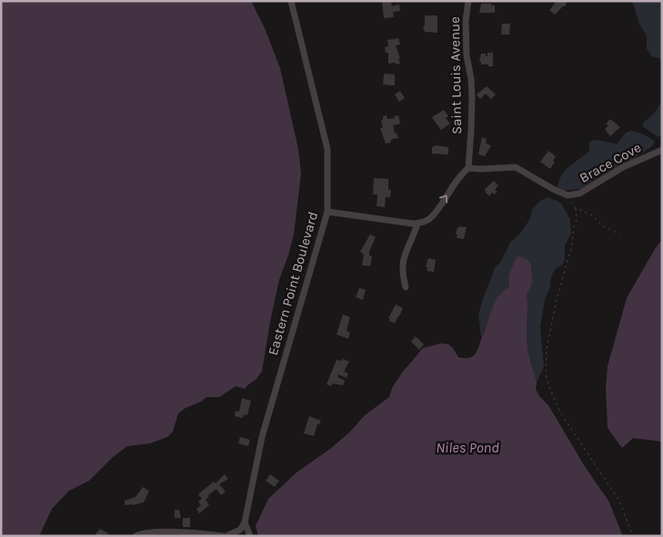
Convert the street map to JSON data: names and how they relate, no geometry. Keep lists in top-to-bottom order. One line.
{"streets":{"street":["Saint Louis Avenue","Brace Cove","Eastern Point Boulevard"]},"crossings":[["Saint Louis Avenue","Brace Cove"]],"water":["Niles Pond"]}
